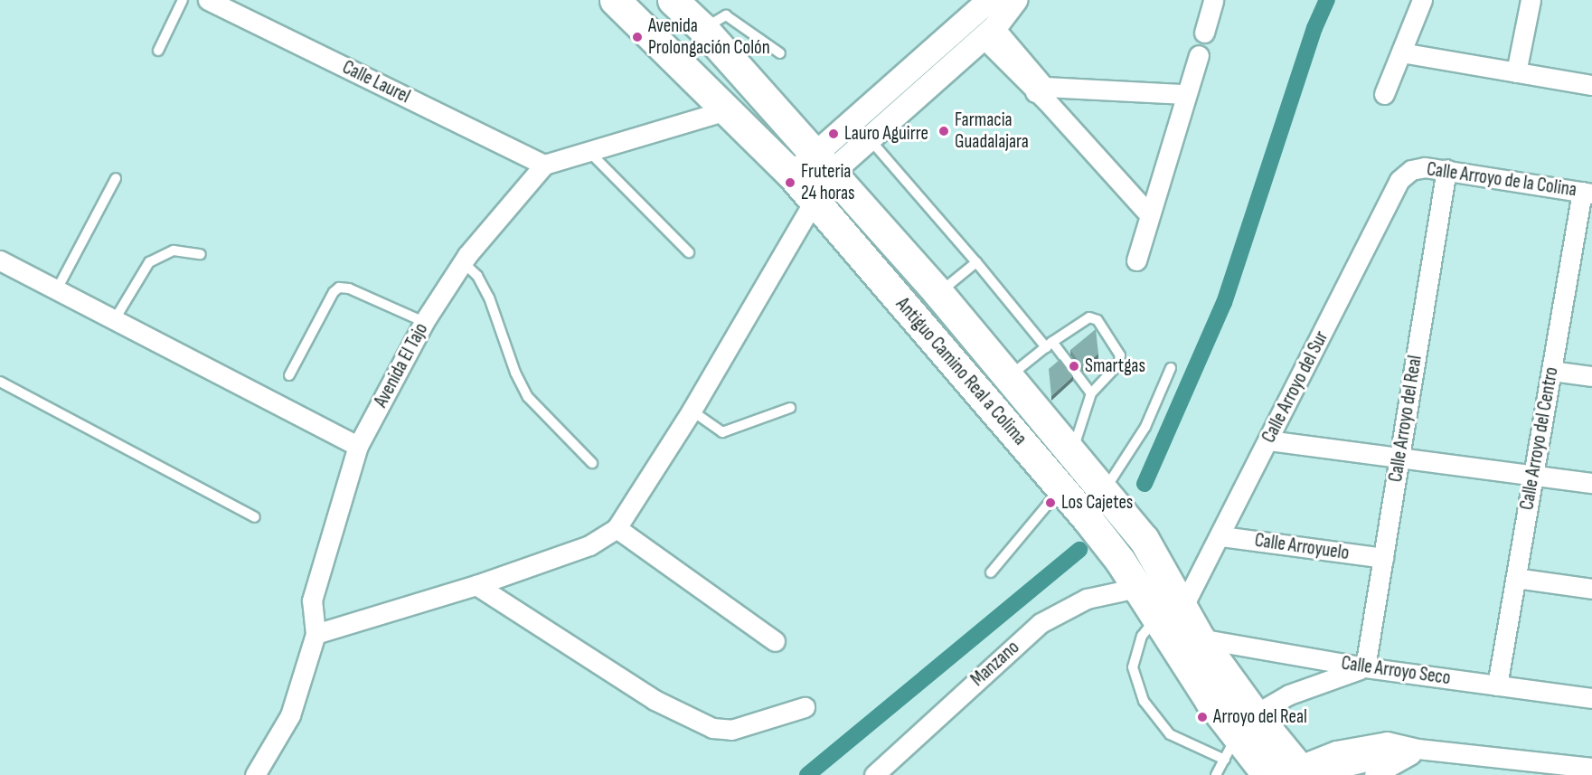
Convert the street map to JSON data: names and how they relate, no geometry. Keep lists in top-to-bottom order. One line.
{"streets":{"main road":["Antiguo Camino Real a Colima"],"street":["Calle Laurel","Calle Arroyo de la Colina","Avenida El Tajo","Calle Arroyo del Sur","Calle Arroyo del Real","Calle Arroyo del Centro","Calle Arroyuelo","Manzano","Calle Arroyo Seco"]},"crossings":[["Calle Laurel","Avenida El Tajo"],["Calle Arroyo de la Colina","Calle Arroyo del Sur"],["Calle Arroyo de la Colina","Calle Arroyo del Real"],["Calle Arroyo de la Colina","Calle Arroyo del Centro"],["Antiguo Camino Real a Colima","Calle Arroyo del Sur"],["Antiguo Camino Real a Colima","Manzano"],["Antiguo Camino Real a Colima","Calle Arroyo Seco"],["Calle Arroyo del Sur","Calle Arroyuelo"],["Calle Arroyo del Real","Calle Arroyuelo"],["Calle Arroyo del Real","Calle Arroyo Seco"],["Calle Arroyo del Centro","Calle Arroyo Seco"]],"places":["Avenida Prolongación Colón","Farmacia Guadalajara","Lauro Aguirre","Fruteria 24 horas","Smartgas","Los Cajetes","Arroyo del Real"]}
